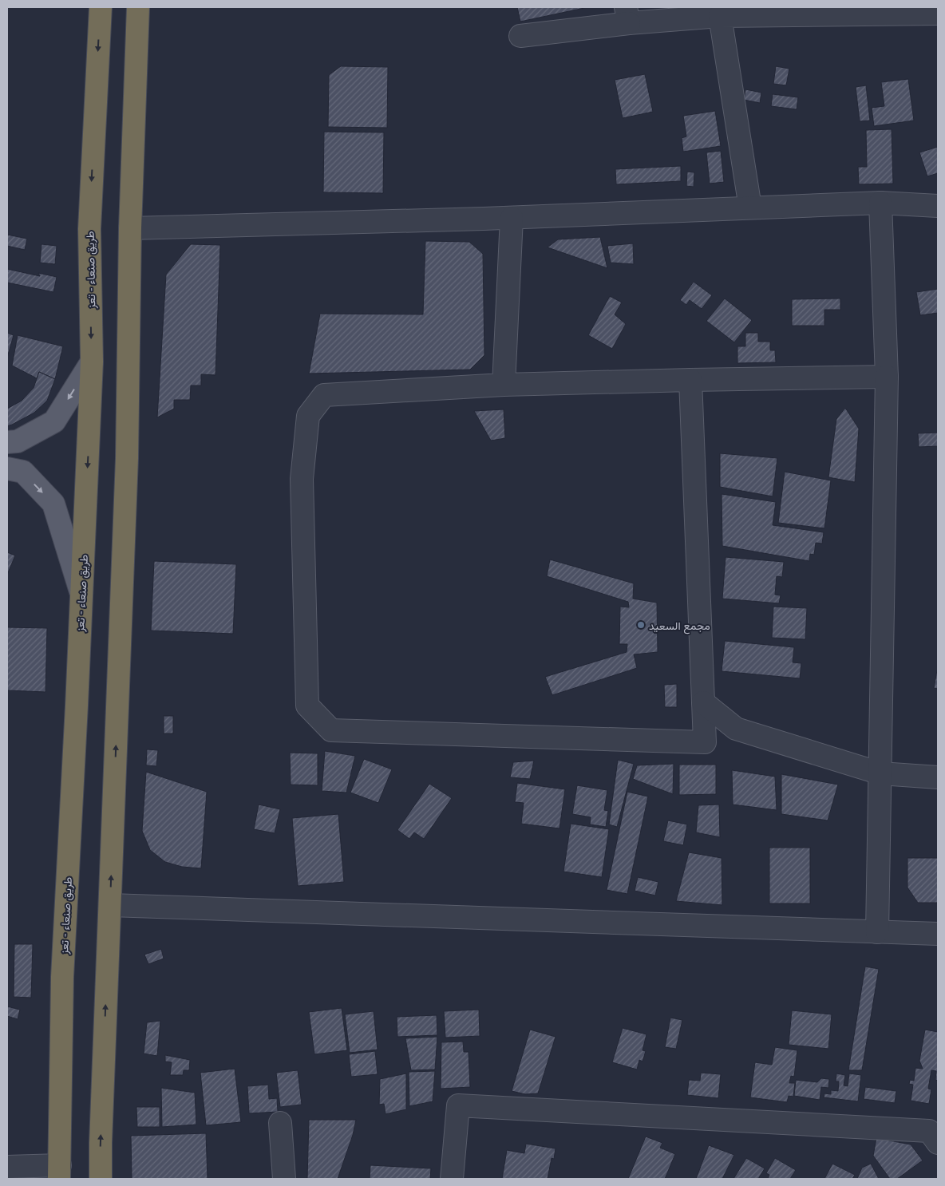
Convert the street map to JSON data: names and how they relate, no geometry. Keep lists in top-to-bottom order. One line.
{"streets":{"highway":["طريق صنعاء - تعز"]},"places":["مجمع السعيد"]}
